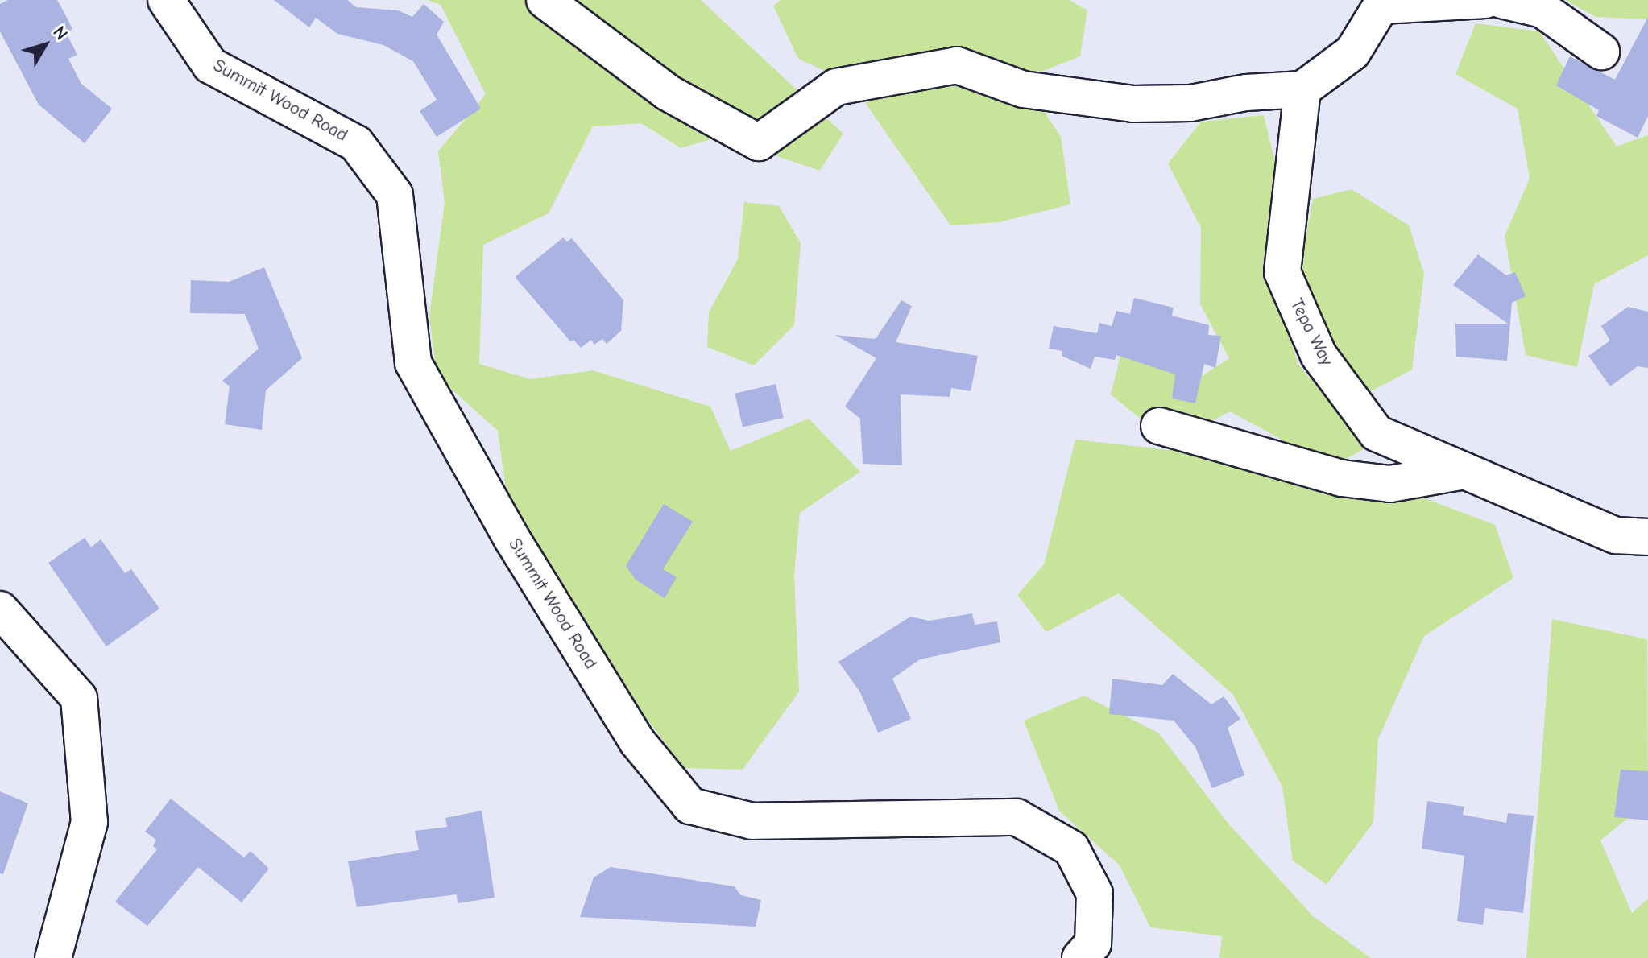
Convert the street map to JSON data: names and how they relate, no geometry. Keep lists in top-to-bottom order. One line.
{"streets":{"street":["Summit Wood Road","Tepa Way"]},"north":"top right"}
